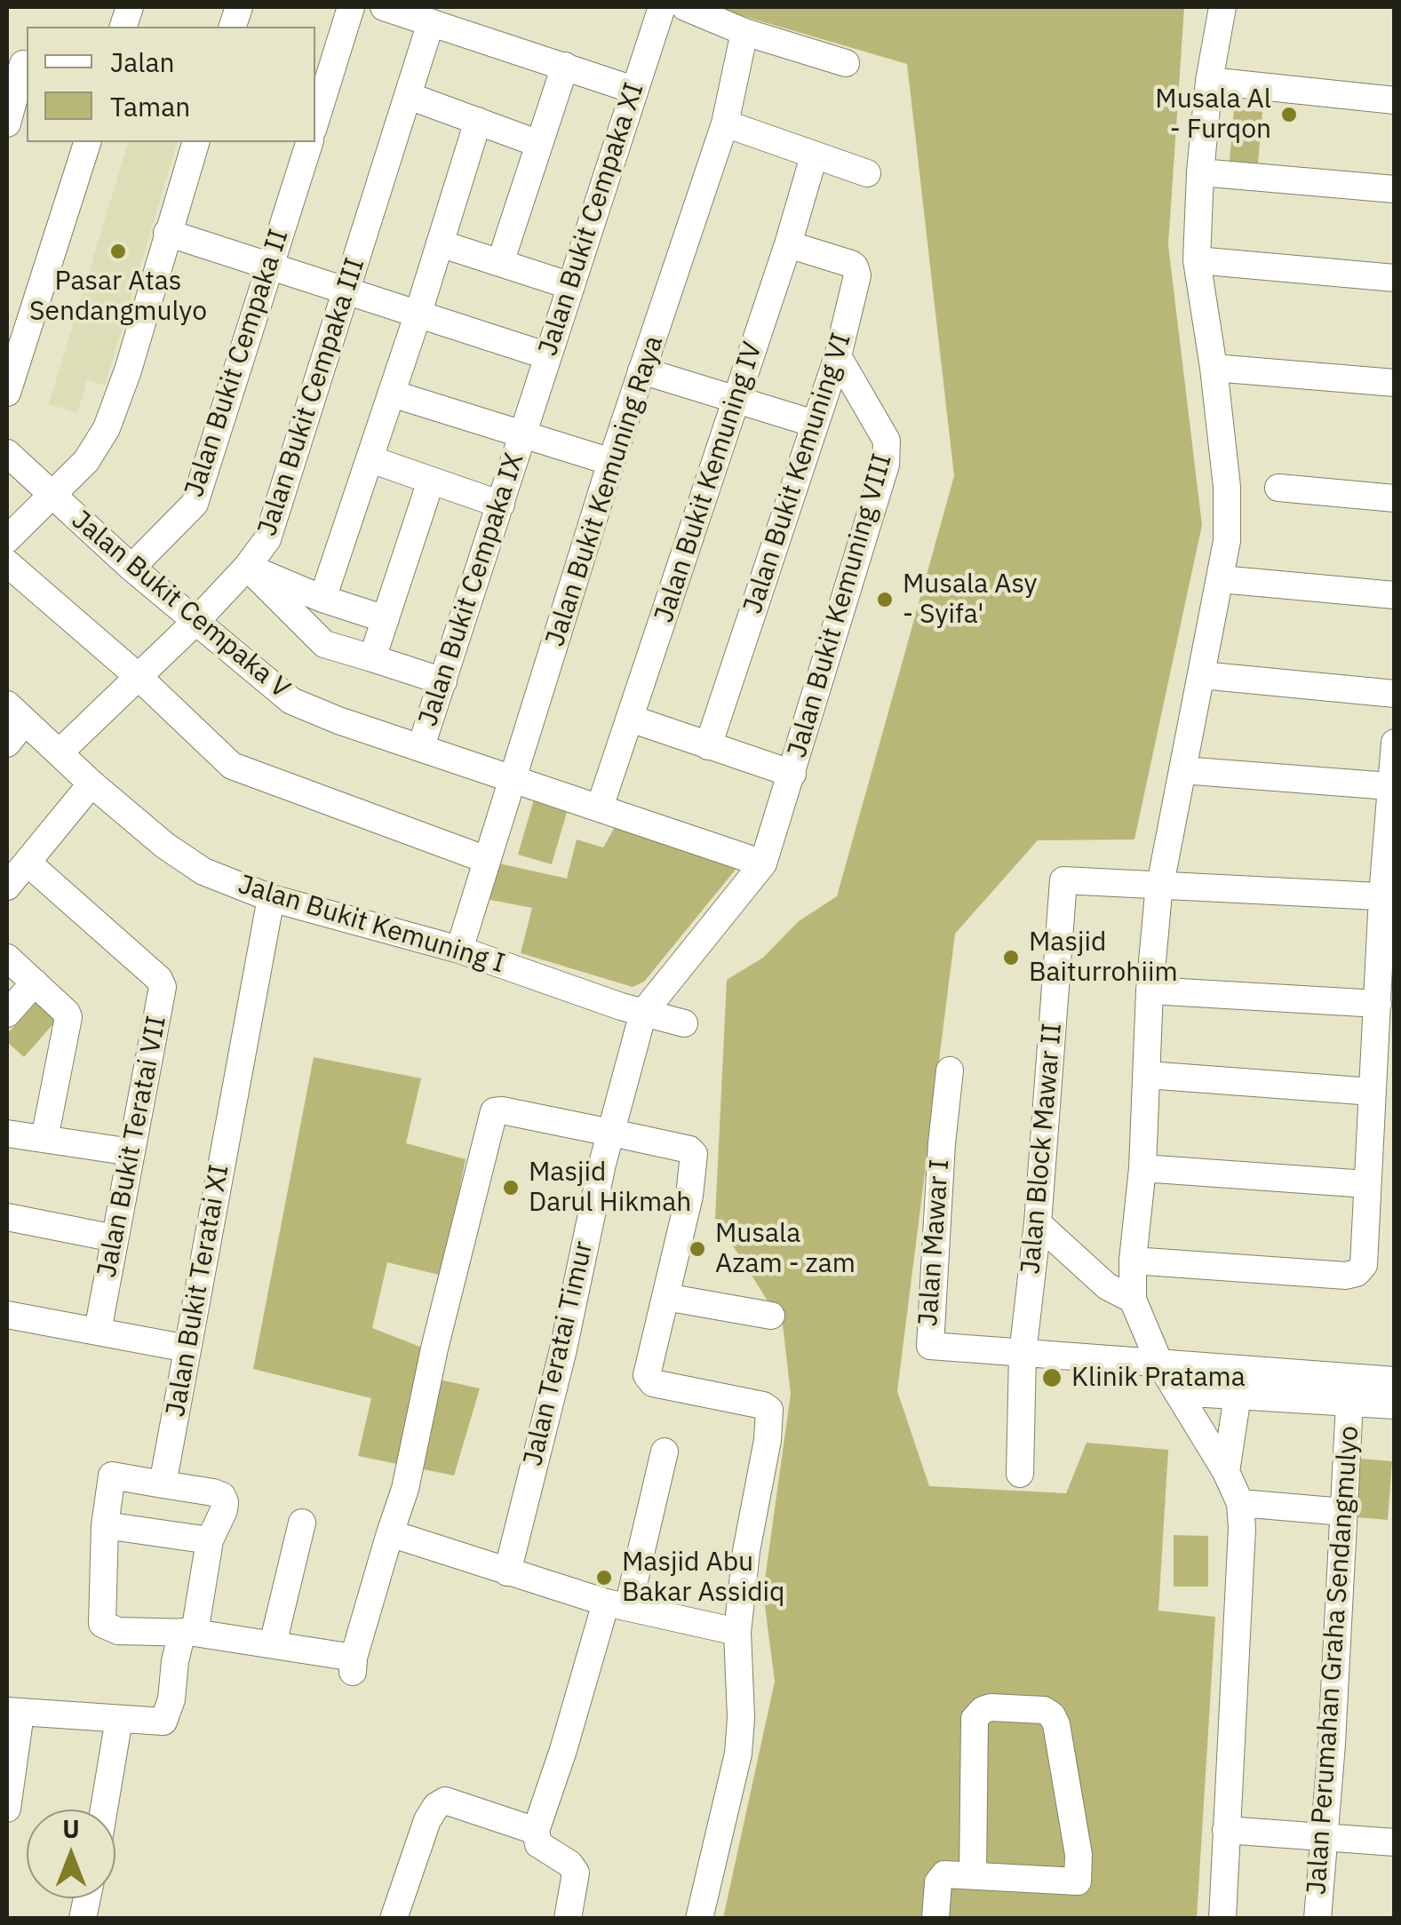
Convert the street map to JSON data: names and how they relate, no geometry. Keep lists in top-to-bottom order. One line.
{"streets":{"street":["Jalan Bukit Cempaka XI","Jalan Bukit Cempaka II","Jalan Bukit Cempaka III","Jalan Bukit Kemuning VI","Jalan Bukit Kemuning IV","Jalan Bukit Kemuning Raya","Jalan Bukit Cempaka IX","Jalan Bukit Cempaka V","Jalan Bukit Kemuning VIII","Jalan Bukit Kemuning I","Jalan Bukit Teratai VII","Jalan Block Mawar II","Jalan Mawar I","Jalan Bukit Teratai XI","Jalan Teratai Timur","Jalan Perumahan Graha Sendangmulyo"]},"crossings":[["Jalan Bukit Cempaka XI","Jalan Bukit Cempaka IX"],["Jalan Bukit Cempaka II","Jalan Bukit Cempaka V"],["Jalan Bukit Cempaka III","Jalan Bukit Cempaka V"],["Jalan Bukit Cempaka III","Jalan Bukit Kemuning I"],["Jalan Bukit Kemuning VI","Jalan Bukit Kemuning IV"],["Jalan Bukit Kemuning VI","Jalan Bukit Kemuning VIII"],["Jalan Bukit Kemuning IV","Jalan Bukit Cempaka V"],["Jalan Bukit Kemuning Raya","Jalan Bukit Cempaka V"],["Jalan Bukit Kemuning Raya","Jalan Bukit Kemuning I"],["Jalan Bukit Cempaka IX","Jalan Bukit Cempaka V"],["Jalan Bukit Cempaka V","Jalan Bukit Kemuning VIII"],["Jalan Bukit Cempaka V","Jalan Teratai Timur"],["Jalan Bukit Kemuning VIII","Jalan Teratai Timur"],["Jalan Bukit Kemuning I","Jalan Bukit Teratai XI"],["Jalan Bukit Kemuning I","Jalan Teratai Timur"],["Jalan Block Mawar II","Jalan Mawar I"],["Jalan Mawar I","Jalan Perumahan Graha Sendangmulyo"]],"places":["Musala Al - Furqon","Pasar Atas Sendangmulyo","Musala Asy - Syifa'","Masjid Baiturrohiim","Masjid Darul Hikmah","Musala Azam - zam","Klinik Pratama","Masjid Abu Bakar Assidiq"],"legend":["Jalan","Taman"],"north":"top"}
